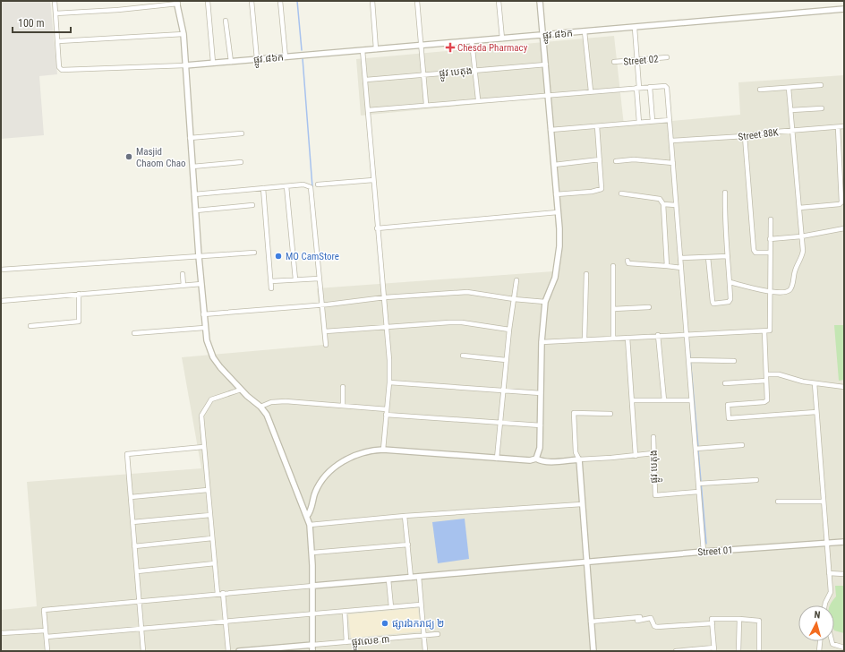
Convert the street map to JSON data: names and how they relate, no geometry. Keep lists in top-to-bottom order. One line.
{"streets":{"street":["ផ្លូវ ៨៦ក","Street 02","ផ្លូវ បេតុង","Street 88K","Street 01","ផ្លូវលេខ ៣"]},"places":{"health":["Chesda Pharmacy"],"other":["Masjid Chaom Chao","MO CamStore","ផ្សារឯករាជ្យ ២"]},"scale_bar":"100 m","north":"top"}
